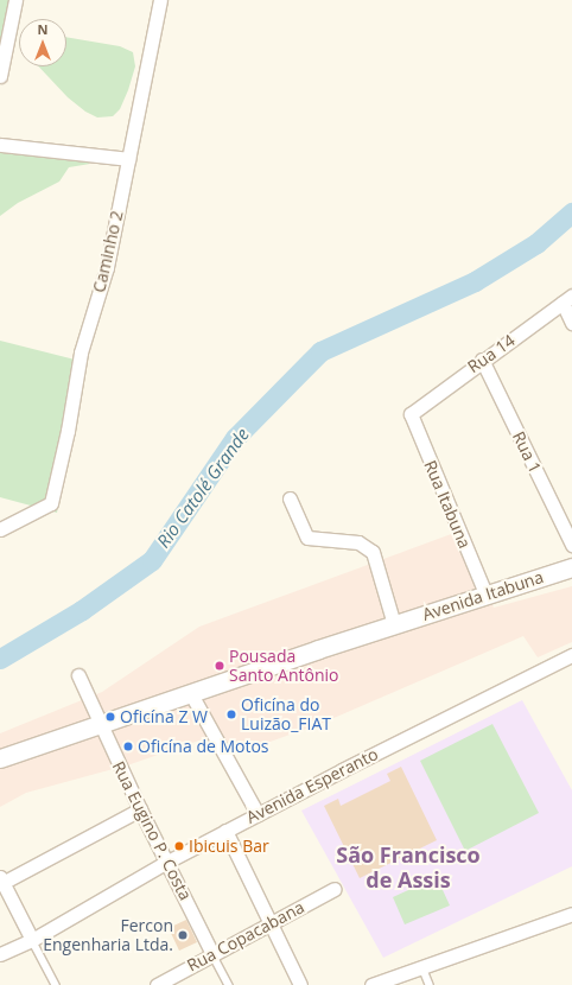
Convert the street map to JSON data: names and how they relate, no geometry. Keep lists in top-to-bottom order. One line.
{"streets":{"main road":["Avenida Itabuna"],"street":["Caminho 2","Rua 14","Rua 1","Rua Itabuna","Avenida Esperanto","Rua Eugino P. Costa","Rua Copacabana"]},"crossings":[["Rua 14","Rua 1"],["Rua 14","Rua Itabuna"],["Rua Itabuna","Avenida Itabuna"],["Avenida Itabuna","Rua Eugino P. Costa"],["Avenida Esperanto","Rua Eugino P. Costa"],["Rua Eugino P. Costa","Rua Copacabana"]],"districts":["São Francisco de Assis"],"water":["Rio Catolé Grande"],"places":["Pousada Santo Antônio","Oficína do Luizão_FIAT","Oficína Z W","Oficína de Motos","Ibicuis Bar","Fercon Engenharia Ltda."],"north":"top"}
